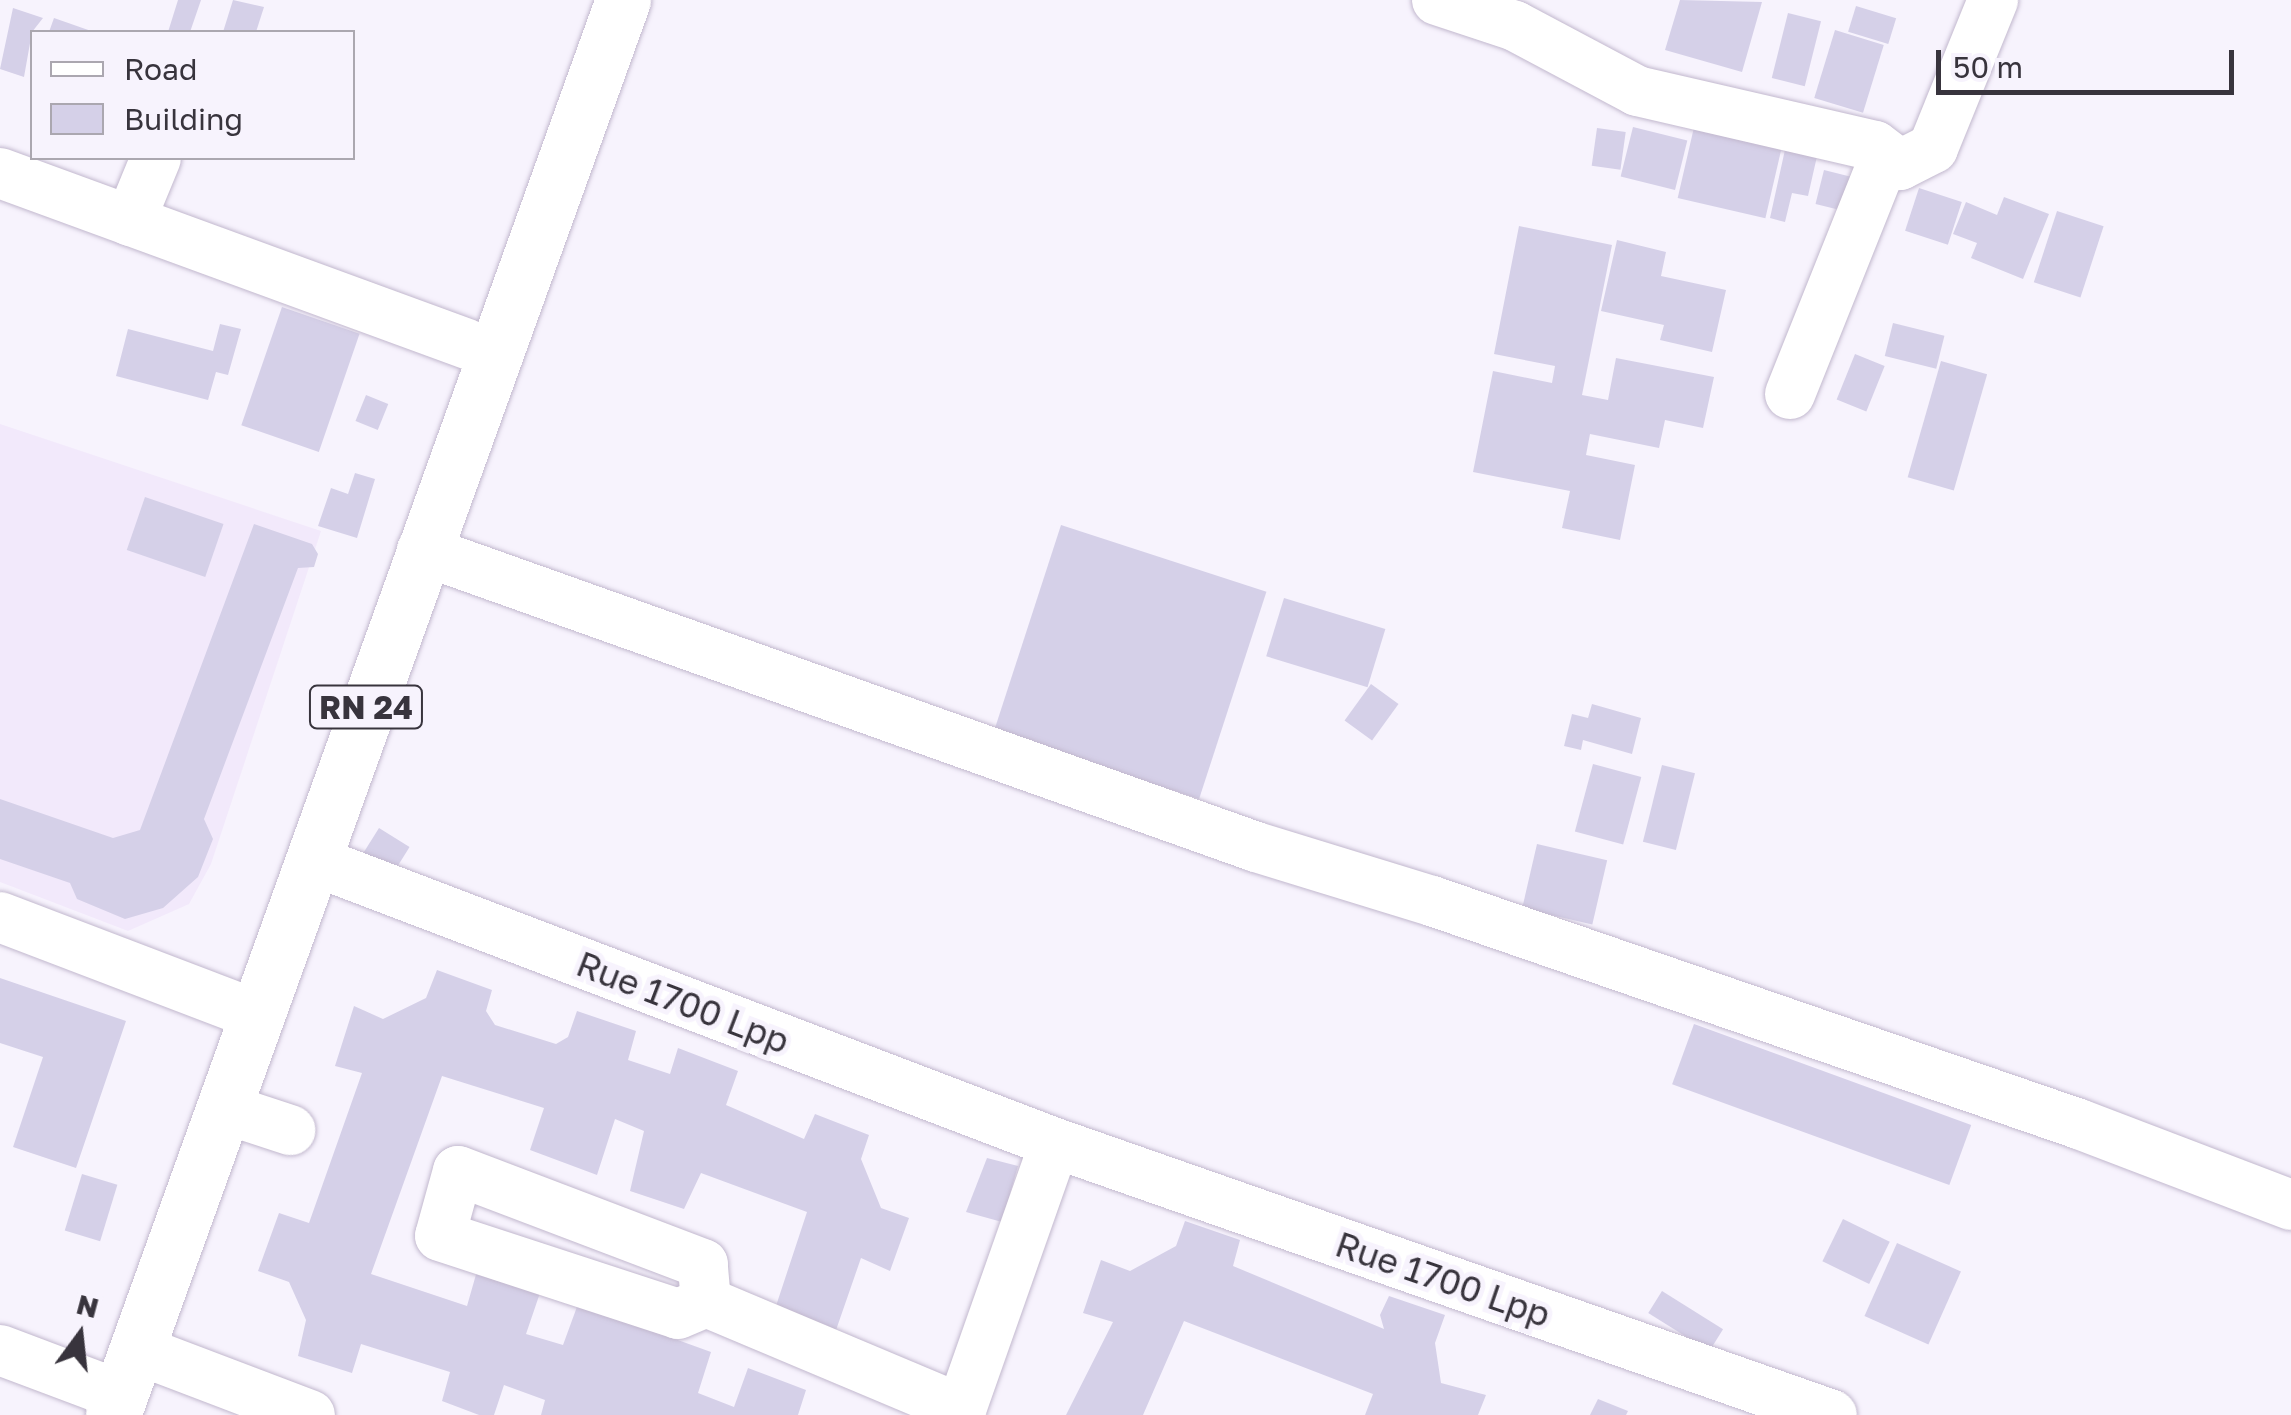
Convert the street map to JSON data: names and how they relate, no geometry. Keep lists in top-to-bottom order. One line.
{"streets":{"main road":["RN 24"],"street":["Rue 1700 Lpp"]},"crossings":[["RN 24","Rue 1700 Lpp"]],"legend":["Road","Building"],"scale_bar":"50 m","north":"top"}
